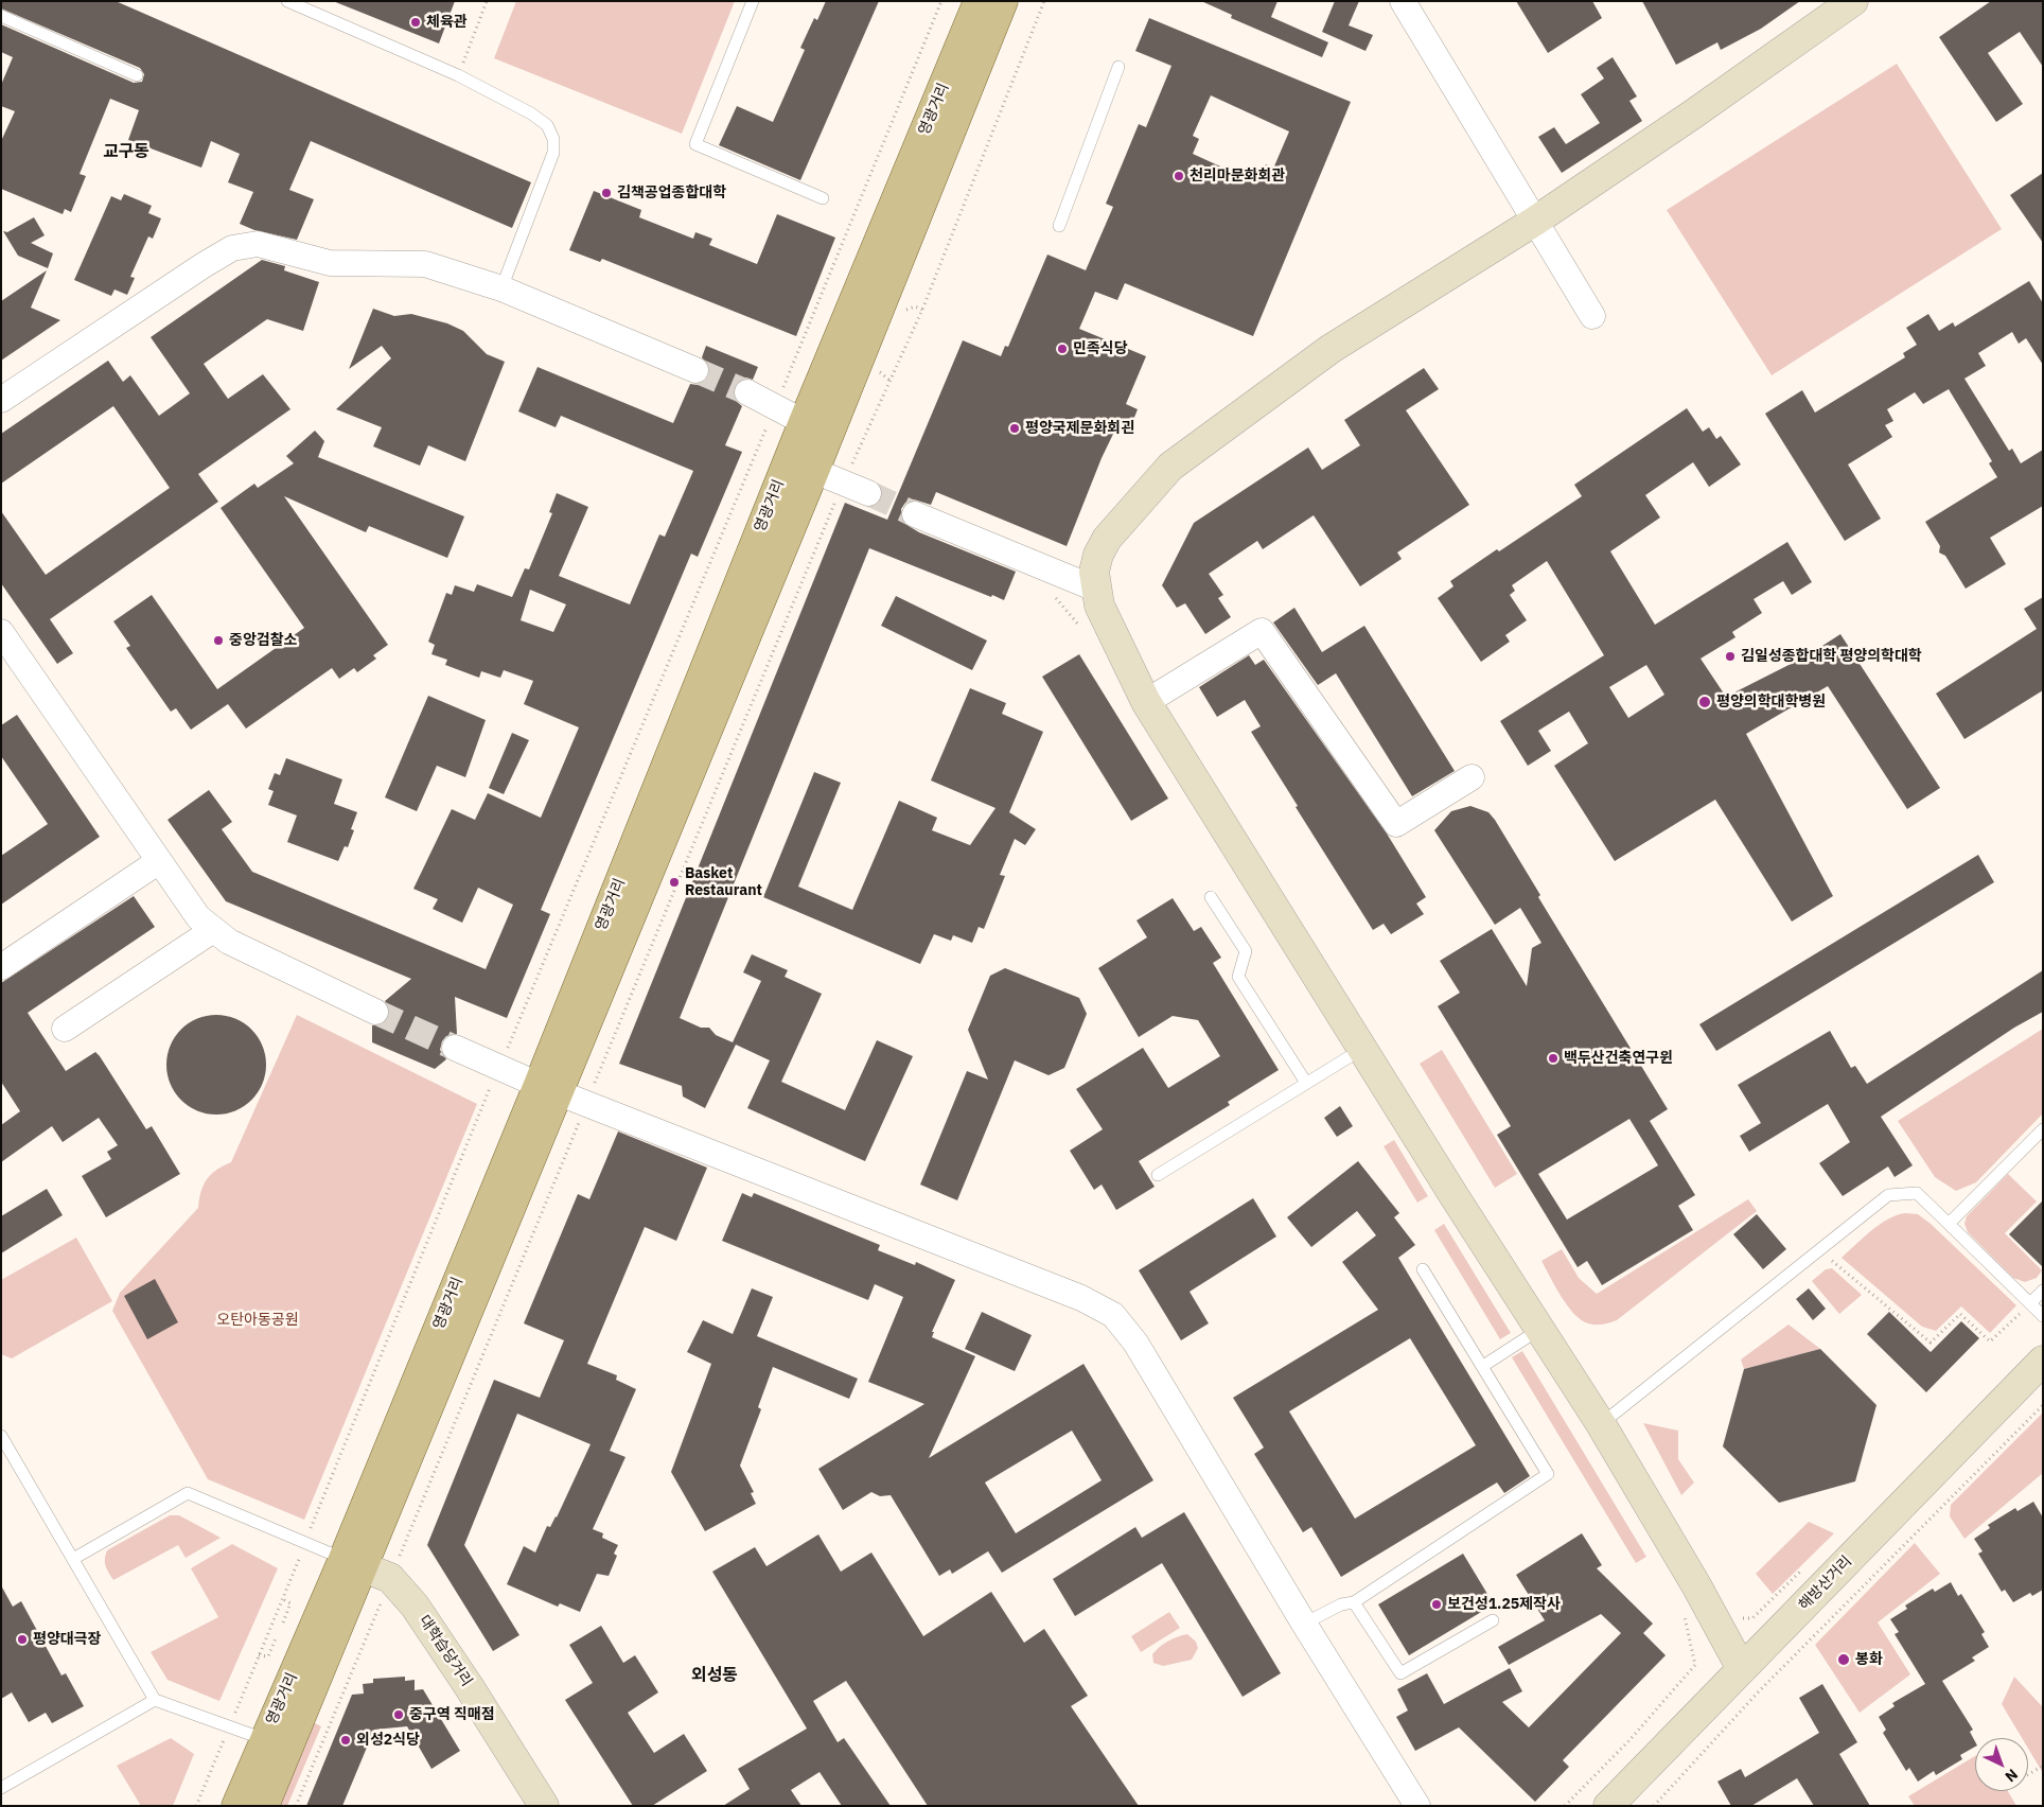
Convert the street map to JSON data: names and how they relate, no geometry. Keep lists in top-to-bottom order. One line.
{"streets":{"main road":["영광거리"],"street":["해방산거리","대학습당거리"]},"crossings":[["영광거리","대학습당거리"]],"districts":["교구동","외성동"],"parks":["오탄아동공원"],"places":["체육관","천리마문화회관","김책공업종합대학","민족식당","평양국제문화회괸","중앙검찰소","김일성종합대학 평양의학대학","평양의학대학병원","Basket Restaurant","백두산건축연구윈","보건성1.25제작사","평양대극장","봉화","중구역 직매점","외성2식당"],"north":"bottom right"}
